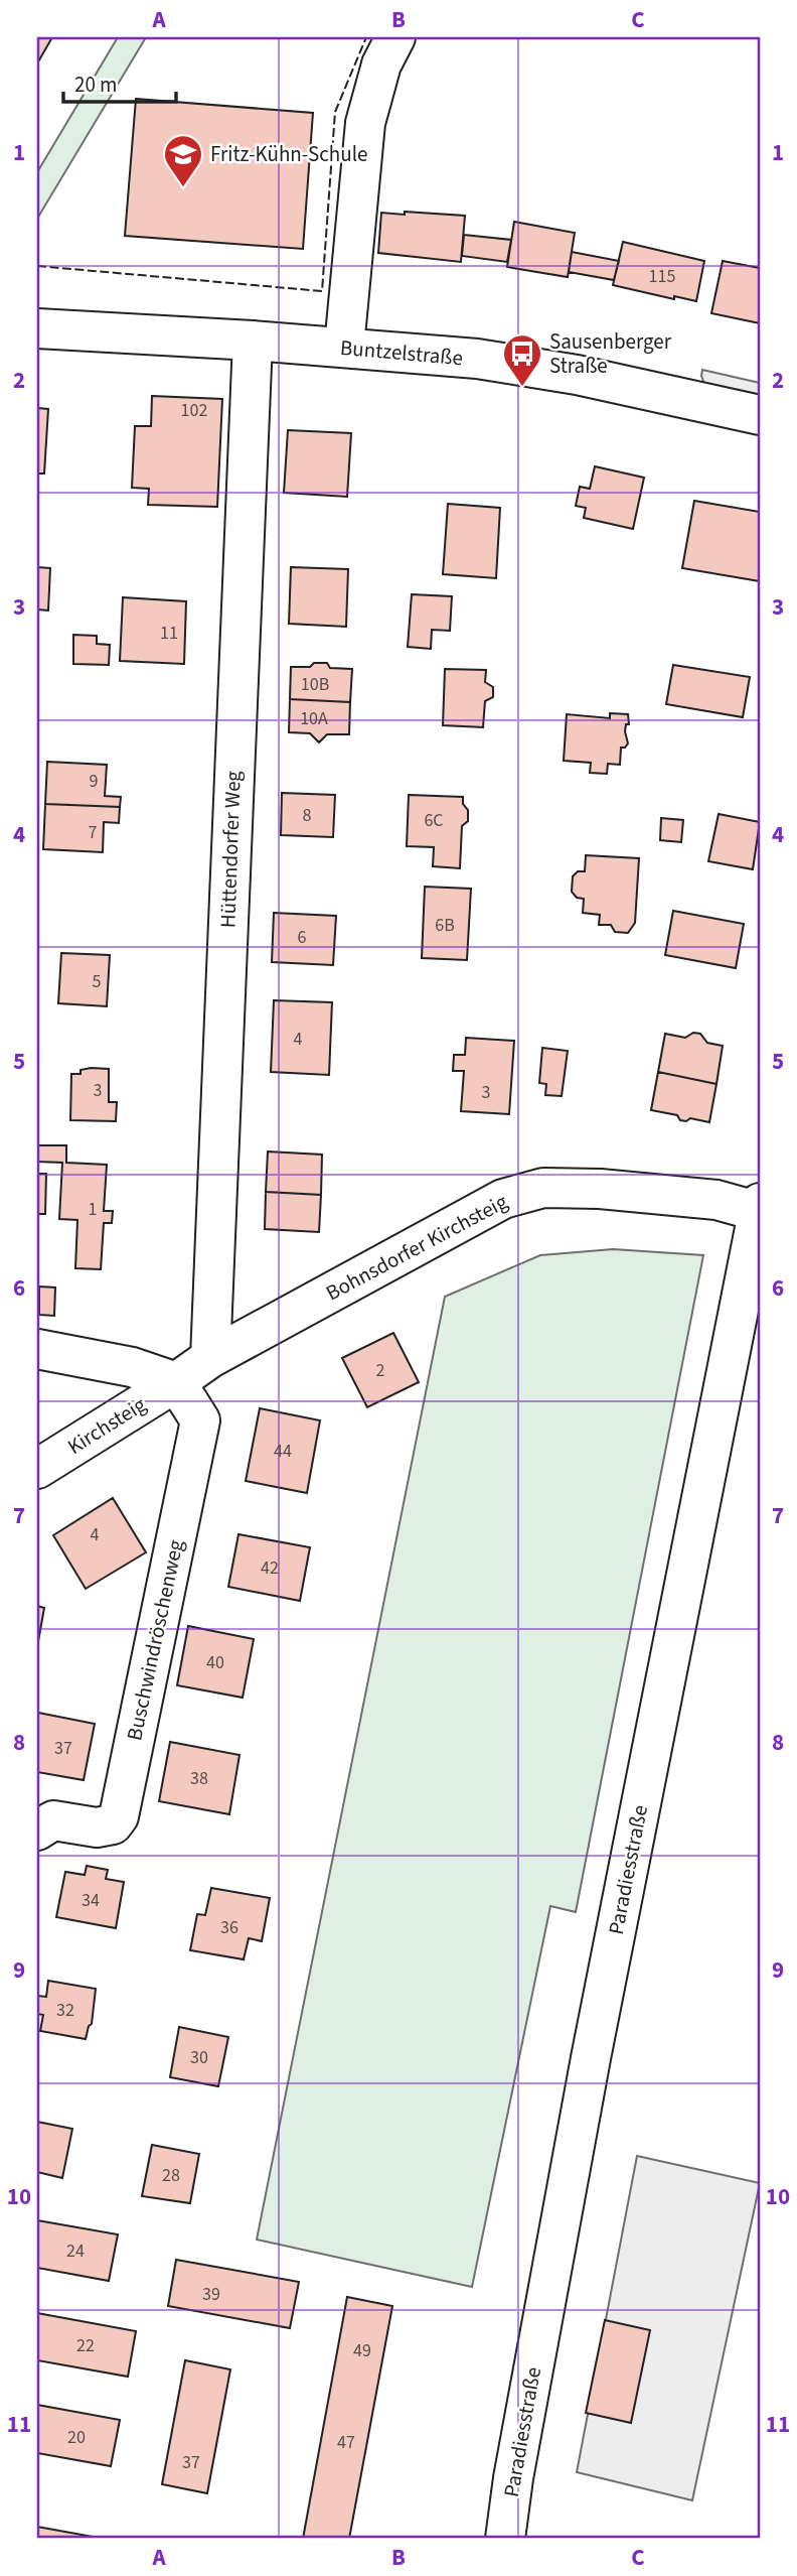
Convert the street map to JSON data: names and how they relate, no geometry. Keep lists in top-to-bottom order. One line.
{"streets":{"street":["Buntzelstraße","Hüttendorfer Weg","Bohnsdorfer Kirchsteig","Kirchsteig","Buschwindröschenweg","Paradiesstraße"]},"crossings":[["Buntzelstraße","Hüttendorfer Weg"],["Hüttendorfer Weg","Bohnsdorfer Kirchsteig"],["Bohnsdorfer Kirchsteig","Kirchsteig"],["Bohnsdorfer Kirchsteig","Buschwindröschenweg"],["Bohnsdorfer Kirchsteig","Paradiesstraße"],["Kirchsteig","Buschwindröschenweg"]],"places":{"school or university":["Fritz-Kühn-Schule"],"bus stop":["Sausenberger Straße"]},"house_numbers":["115","102","11","10B","10A","9","8","6C","7","6B","6","5","4","3","3","1","2","44","4","42","40","37","38","34","36","32","30","28","24","39","22","49","20","47","37"],"scale_bar":"20 m","grid":{"columns":["A","B","C"],"rows":["1","2","3","4","5","6","7","8","9","10","11"]}}
